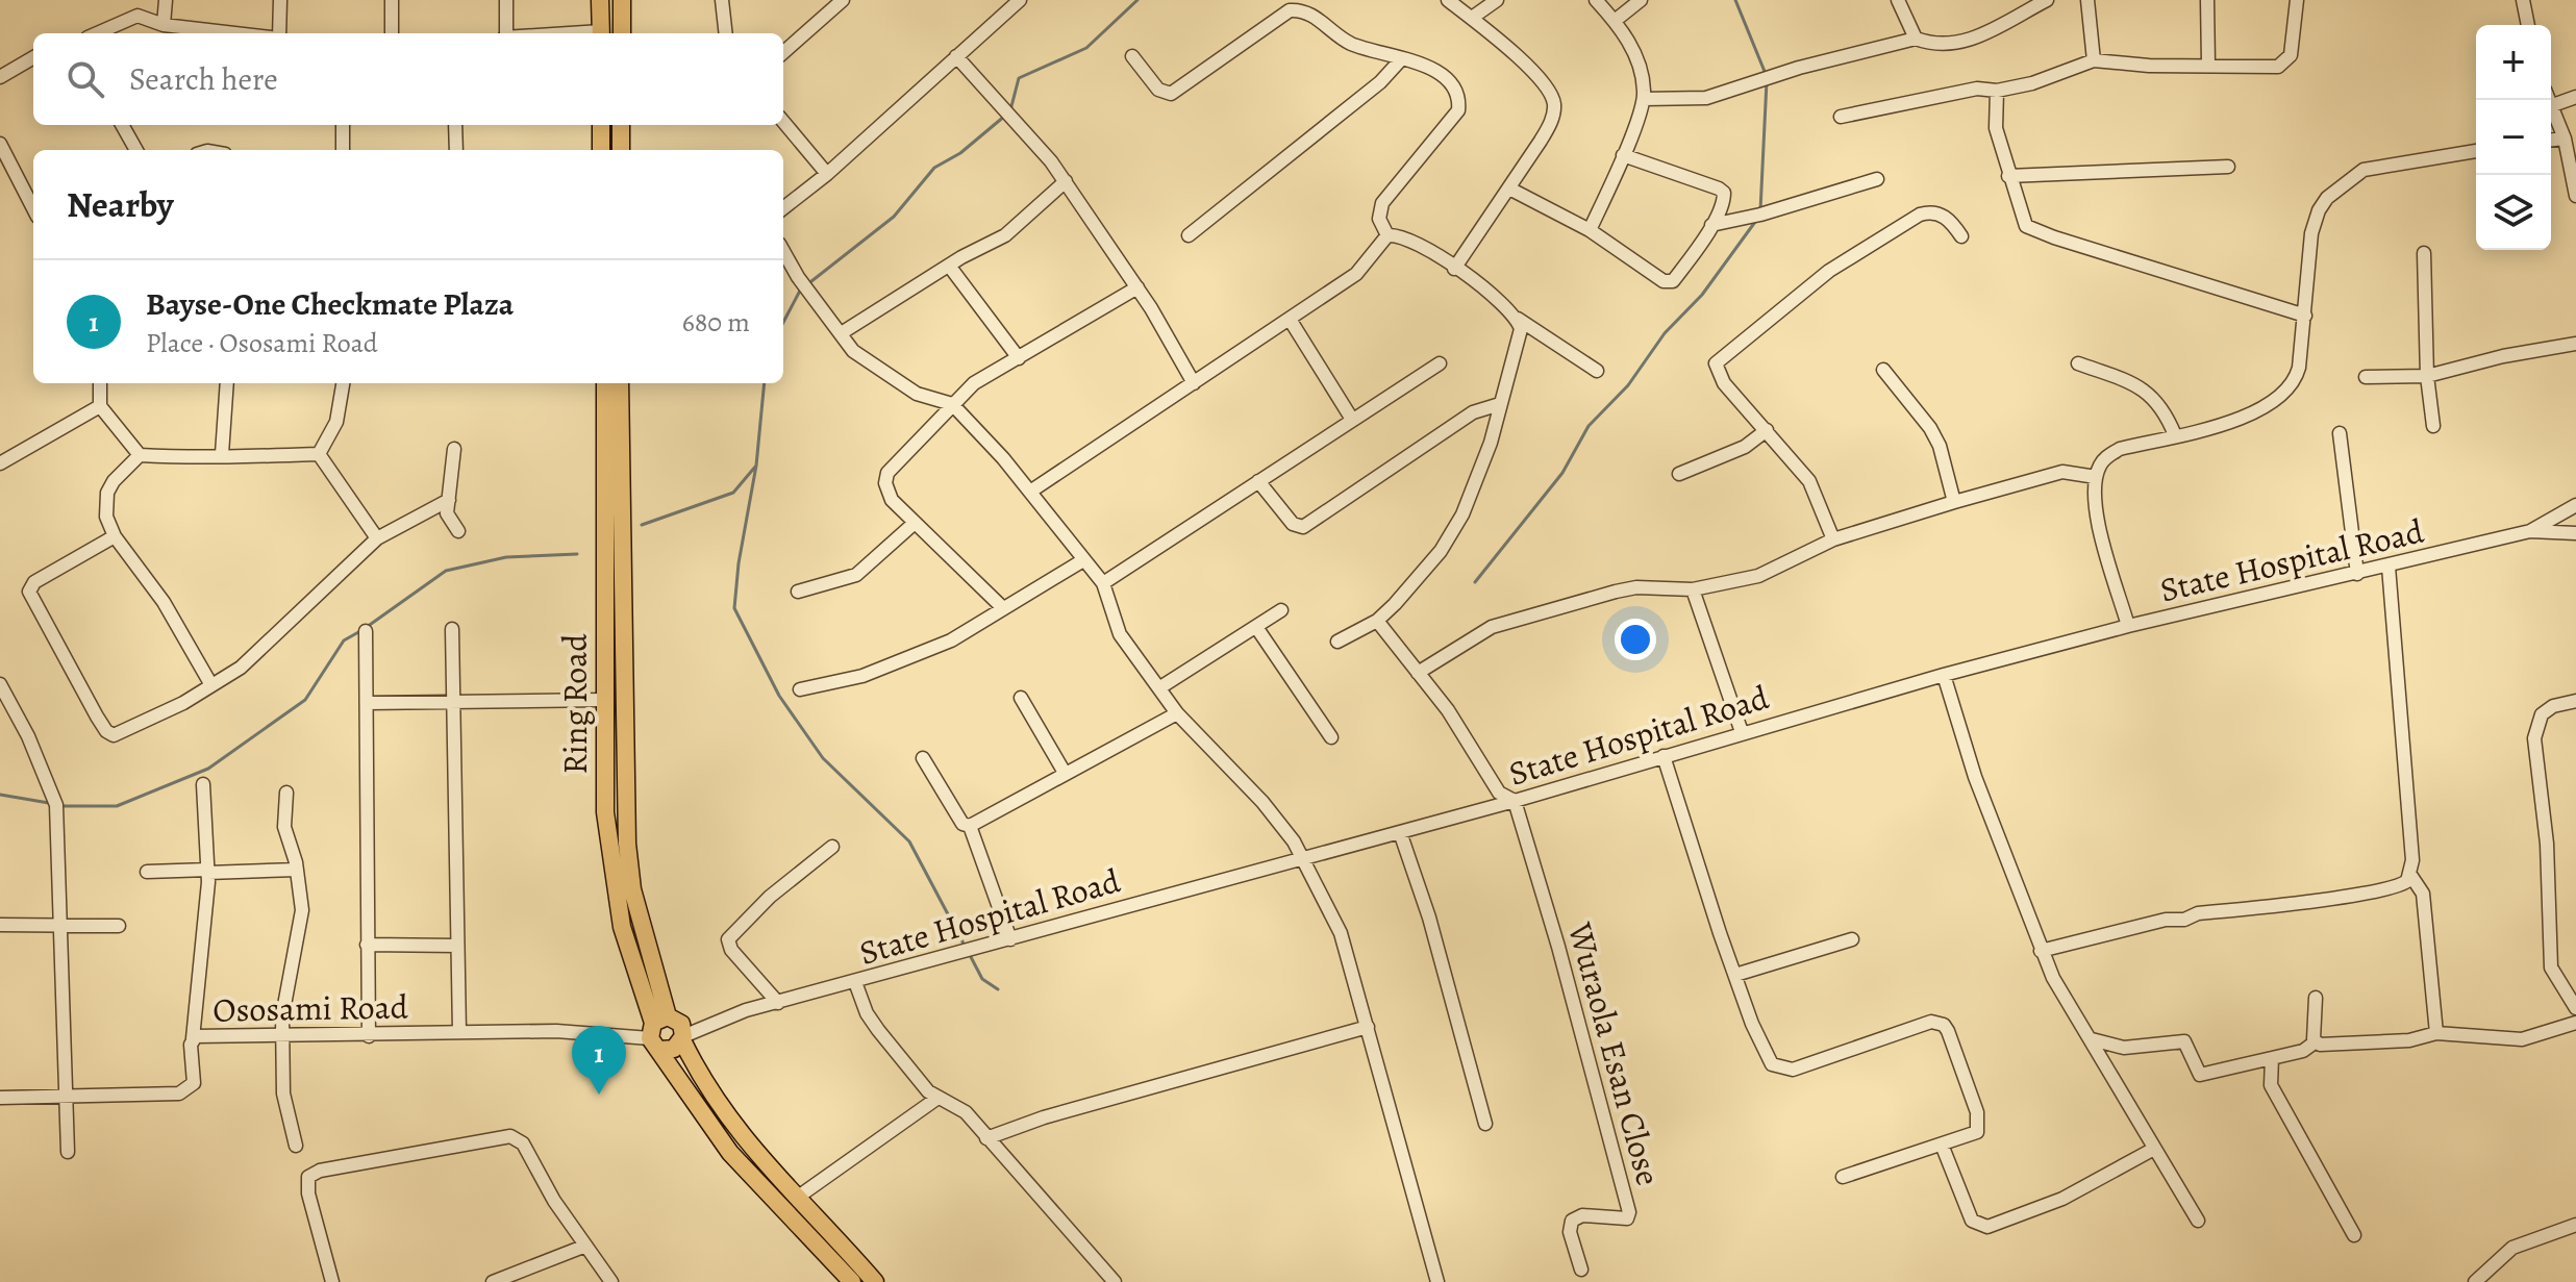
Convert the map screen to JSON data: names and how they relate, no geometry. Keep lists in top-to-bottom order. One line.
{"streets":{"main road":["Ring Road"],"street":["State Hospital Road","Ososami Road","Wuraola Esan Close"]},"crossings":[["State Hospital Road","Ring Road"],["State Hospital Road","Ososami Road"],["State Hospital Road","Wuraola Esan Close"],["Ring Road","Ososami Road"]],"page":{"map_buttons":["+","−"],"search":"Search here","heading":"Nearby","list":[{"mark":"1","name":"Bayse-One Checkmate Plaza","note":"Place · Ososami Road","value":"680 m"}],"pins":"1"}}
